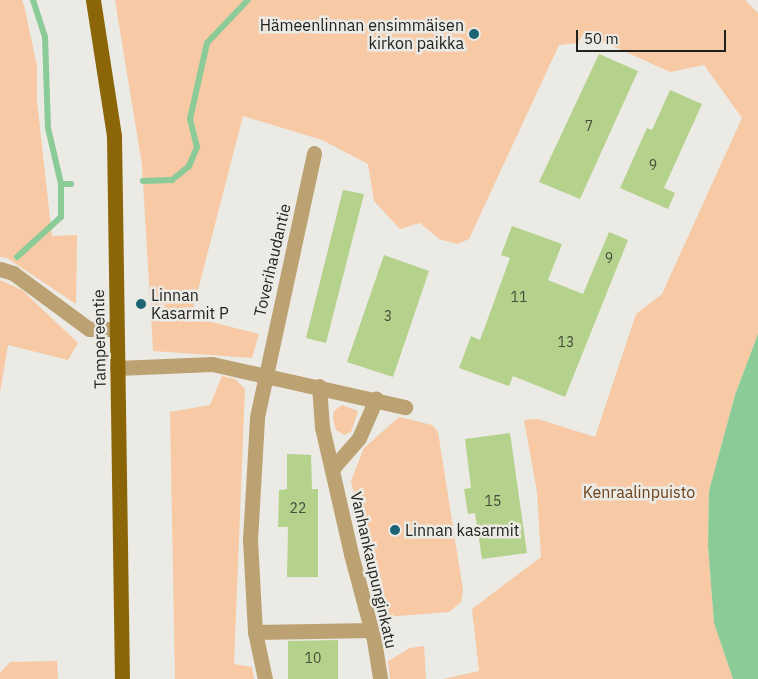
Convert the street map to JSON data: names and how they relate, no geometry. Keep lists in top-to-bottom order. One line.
{"streets":{"main road":["Tampereentie"],"street":["Toverihaudantie","Vanhankaupunginkatu"]},"parks":["Kenraalinpuisto"],"places":["Hämeenlinnan ensimmäisen kirkon paikka","Linnan Kasarmit P","Linnan kasarmit"],"house_numbers":["7","9","9","11","3","13","15","22","10"],"scale_bar":"50 m"}
